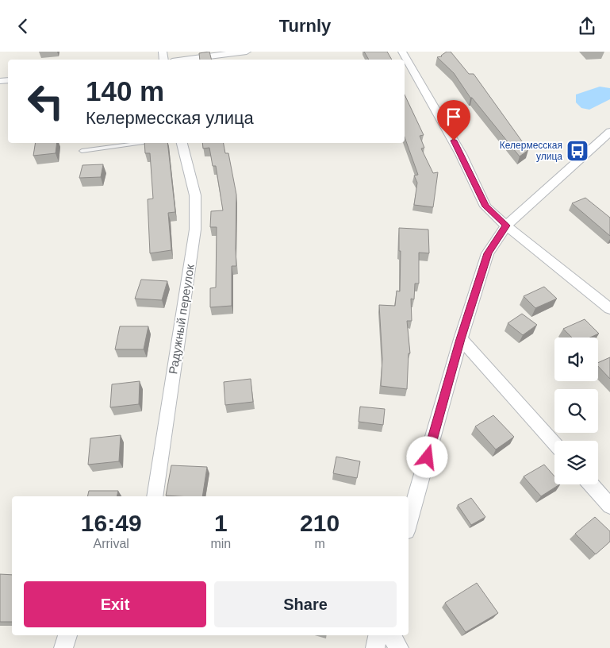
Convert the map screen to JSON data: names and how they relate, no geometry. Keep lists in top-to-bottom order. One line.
{"streets":{"street":["Радужный переулок"]},"places":{"bus stop":["Келермесская улица"]},"page":{"header":"Turnly","turn":["140 m","Келермесская улица"],"eta":["16:49","Arrival","1","min","210","m"],"buttons":["Exit","Share"]}}
